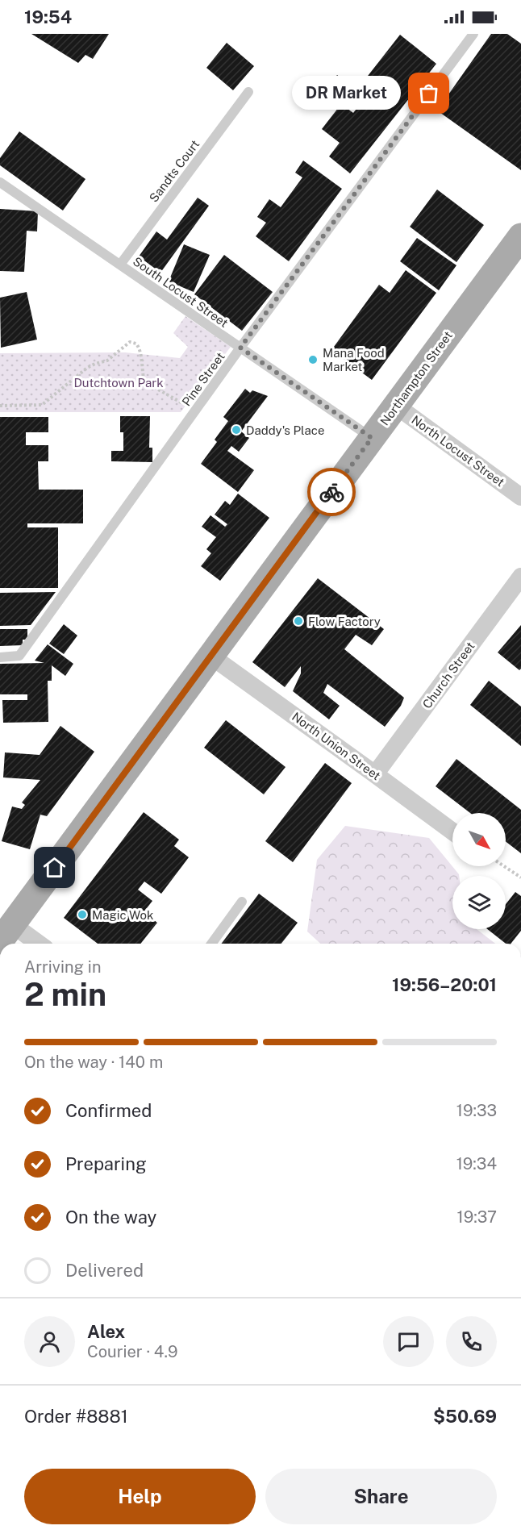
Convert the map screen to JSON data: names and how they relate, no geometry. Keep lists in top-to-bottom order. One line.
{"streets":{"main road":["Northampton Street"],"street":["North Locust Street","Church Street","North Union Street"],"lane":["Sandts Court","South Locust Street","Pine Street"]},"crossings":[["Sandts Court","South Locust Street"],["South Locust Street","Northampton Street"],["South Locust Street","Pine Street"],["Northampton Street","North Locust Street"],["Northampton Street","North Union Street"],["Church Street","North Union Street"]],"parks":["Dutchtown Park"],"places":["DR Market","Mana Food Market","Daddy's Place","Flow Factory","Magic Wok"],"north":"bottom right","page":{"status":"19:54","bubble":"DR Market","heading":["2 min","Arriving in","19:56–20:01"],"panel":["Alex","Courier · 4.9","Order #8881","$50.69"],"bar":"On the way · 140 m","list":[["Confirmed","19:33"],["Preparing","19:34"],["On the way","19:37"],"Delivered"],"buttons":["Help","Share"]}}
